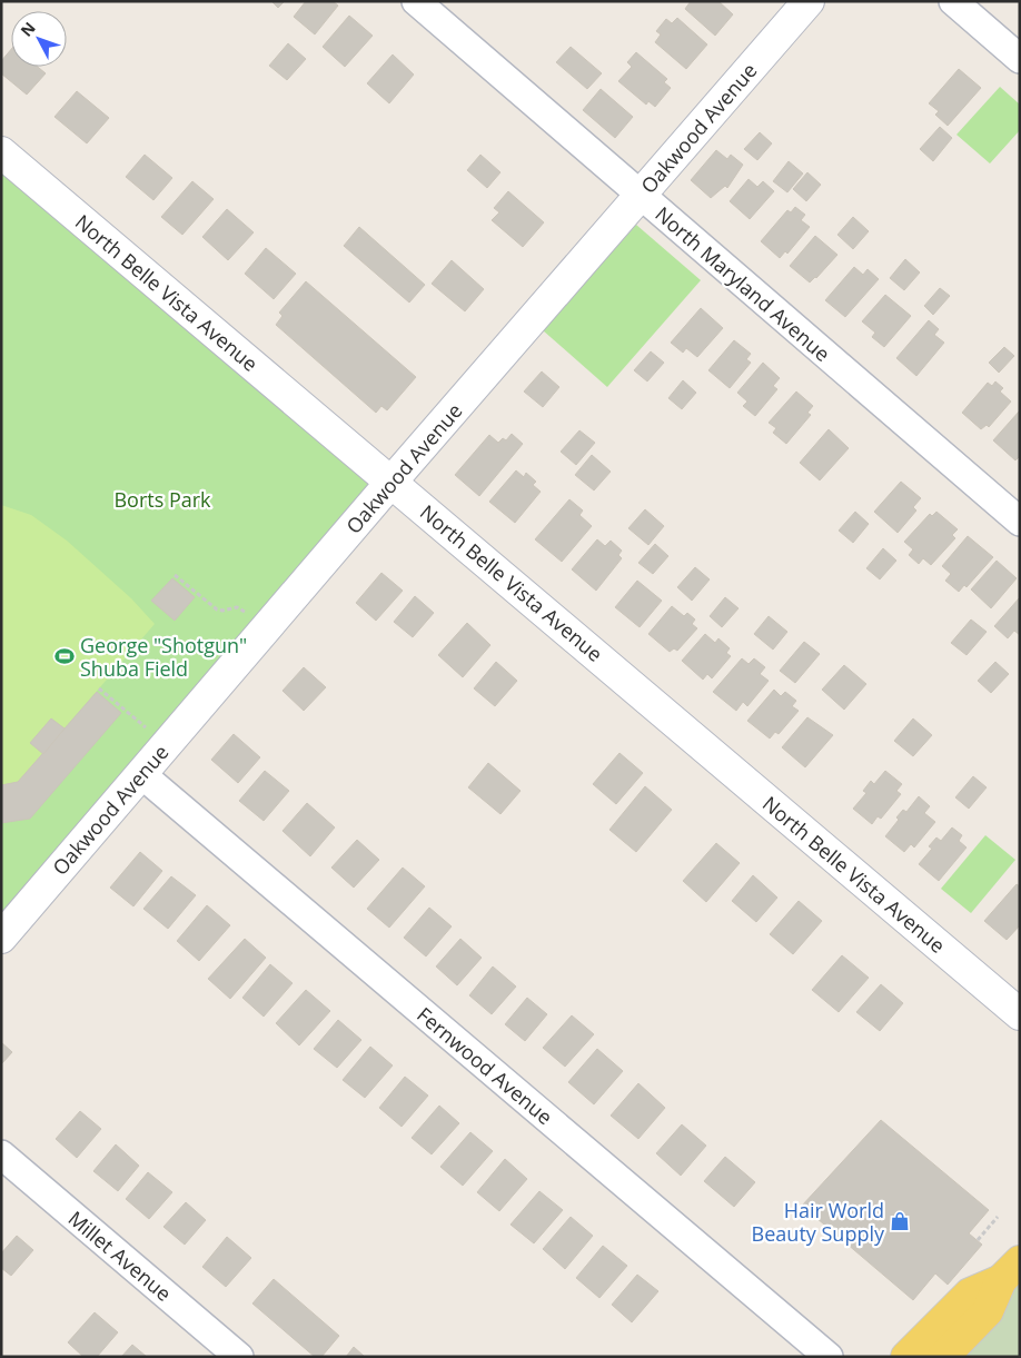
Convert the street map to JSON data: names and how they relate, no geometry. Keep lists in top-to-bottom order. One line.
{"streets":{"street":["Oakwood Avenue","North Maryland Avenue","North Belle Vista Avenue","Fernwood Avenue","Millet Avenue"]},"crossings":[["Oakwood Avenue","North Maryland Avenue"],["Oakwood Avenue","North Belle Vista Avenue"],["Oakwood Avenue","Fernwood Avenue"]],"parks":["Borts Park"],"places":{"sports":["George \"Shotgun\" Shuba Field"],"shop":["Hair World Beauty Supply"]},"north":"top left"}
